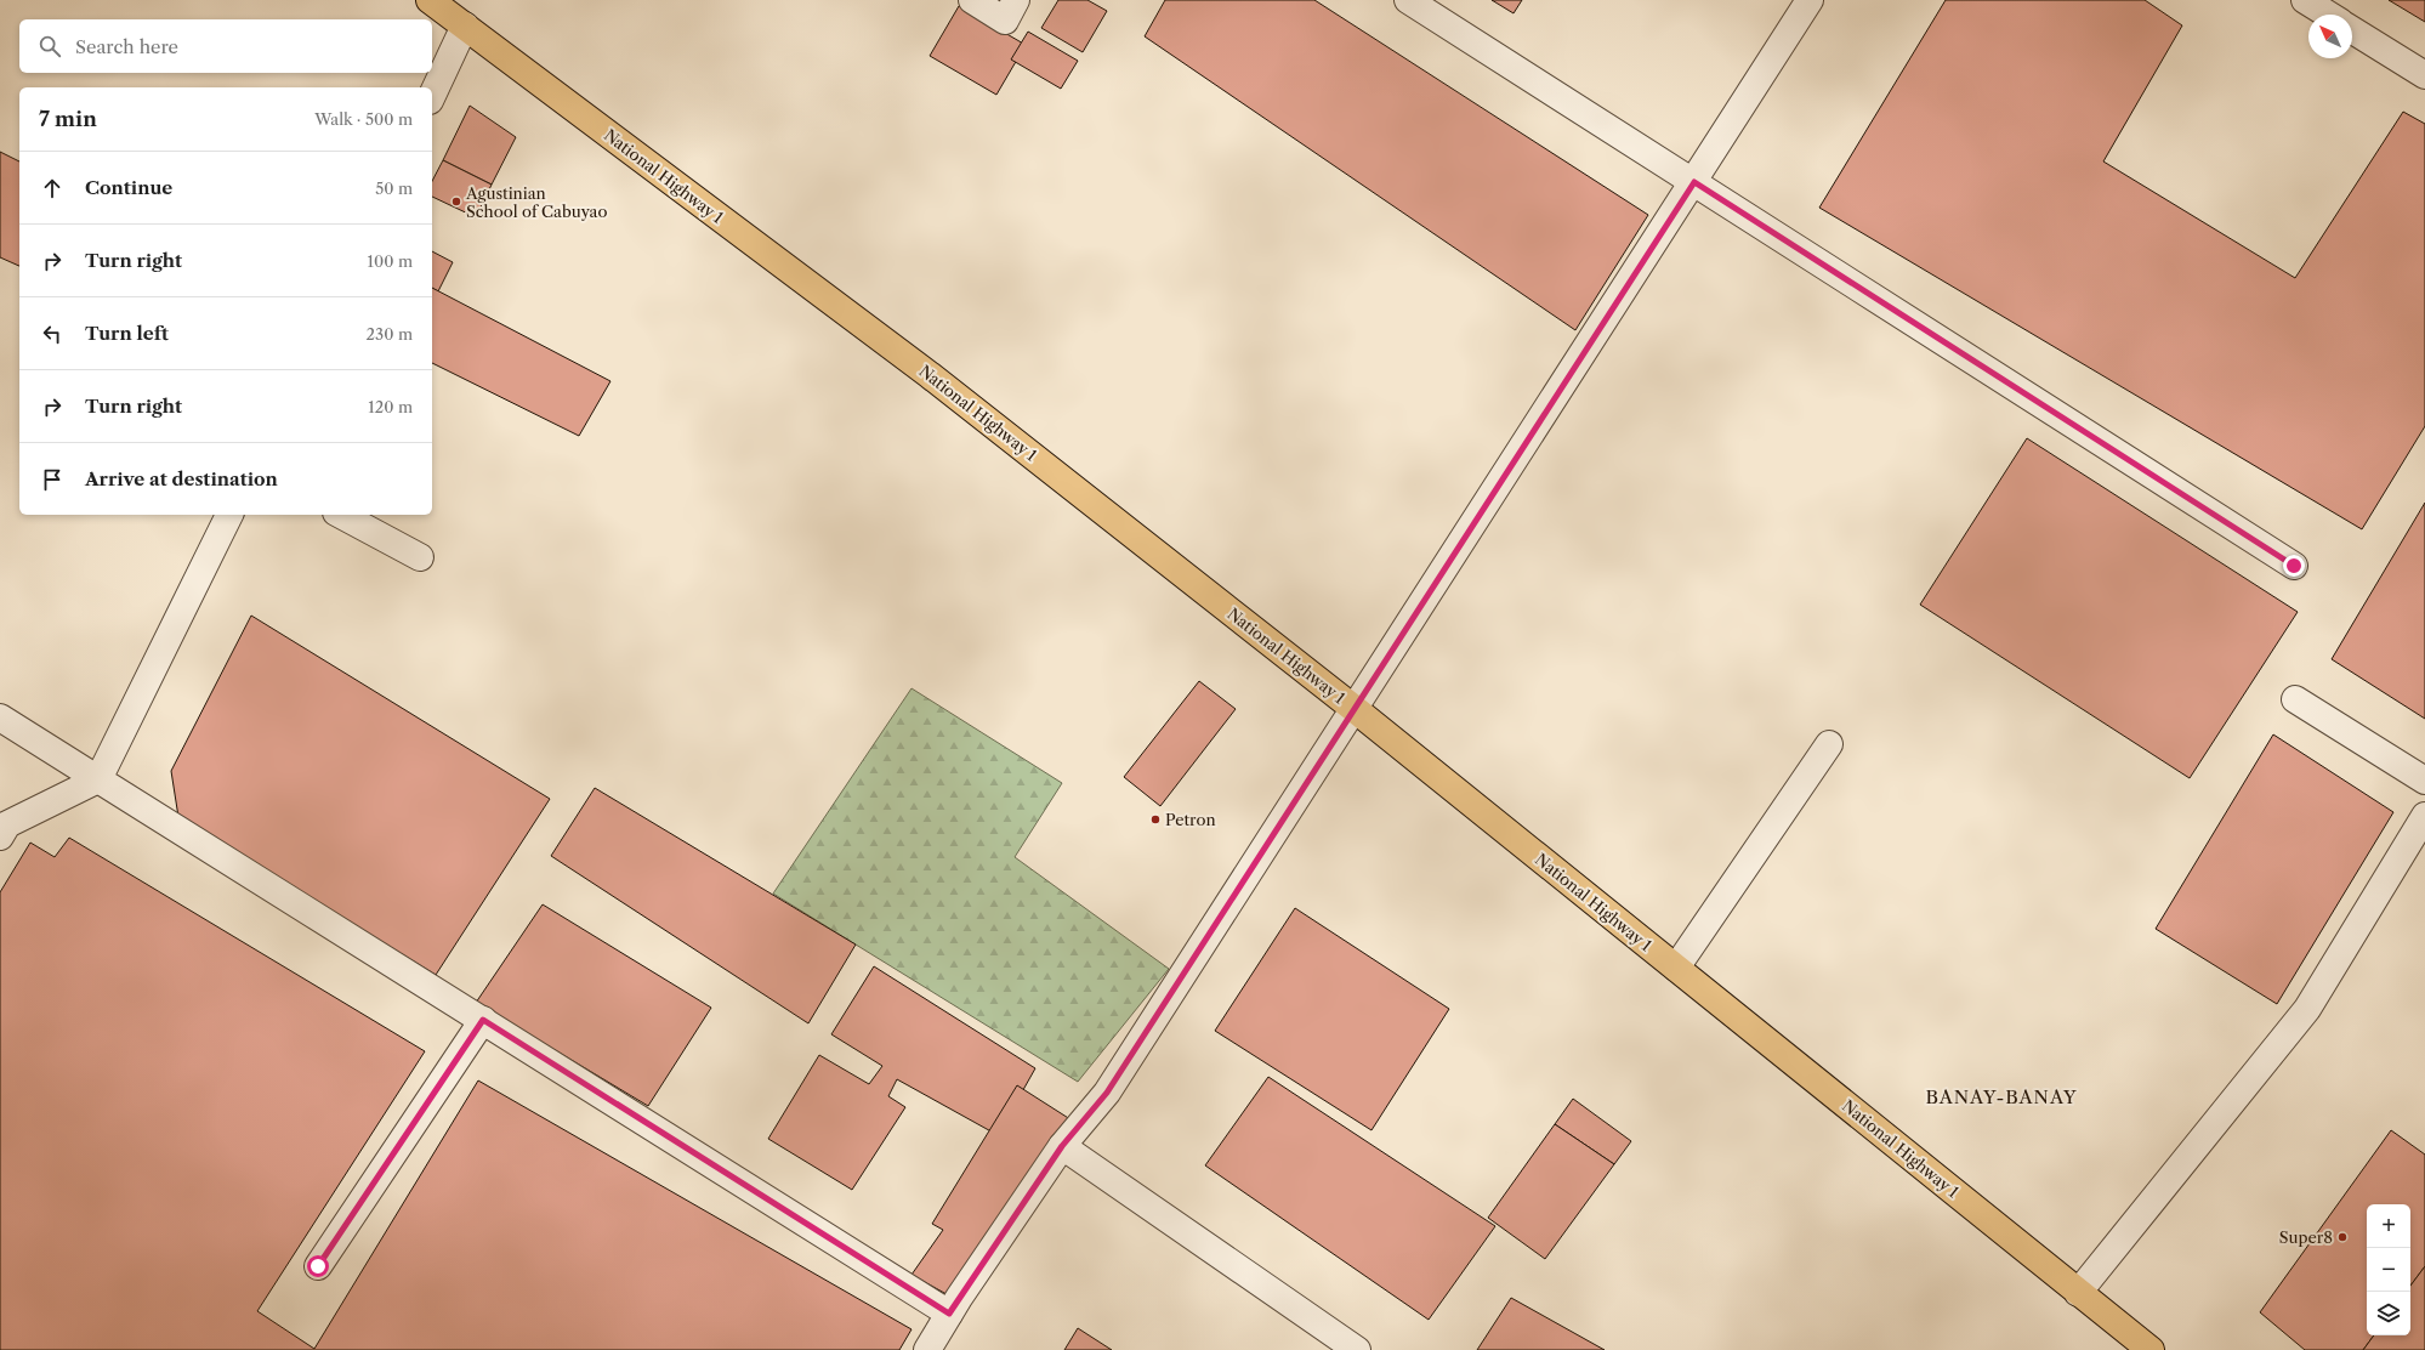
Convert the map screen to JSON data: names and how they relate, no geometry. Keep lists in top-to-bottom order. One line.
{"streets":{"highway":["National Highway 1"]},"districts":["BANAY-BANAY"],"places":["Agustinian School of Cabuyao","Petron","Super8"],"north":"top left","page":{"search":"Search here","heading":["7 min","Walk · 500 m"],"list":[["Continue","50 m"],["Turn right","100 m"],["Turn left","230 m"],["Turn right","120 m"],"Arrive at destination"],"map_buttons":["+","−"]}}
